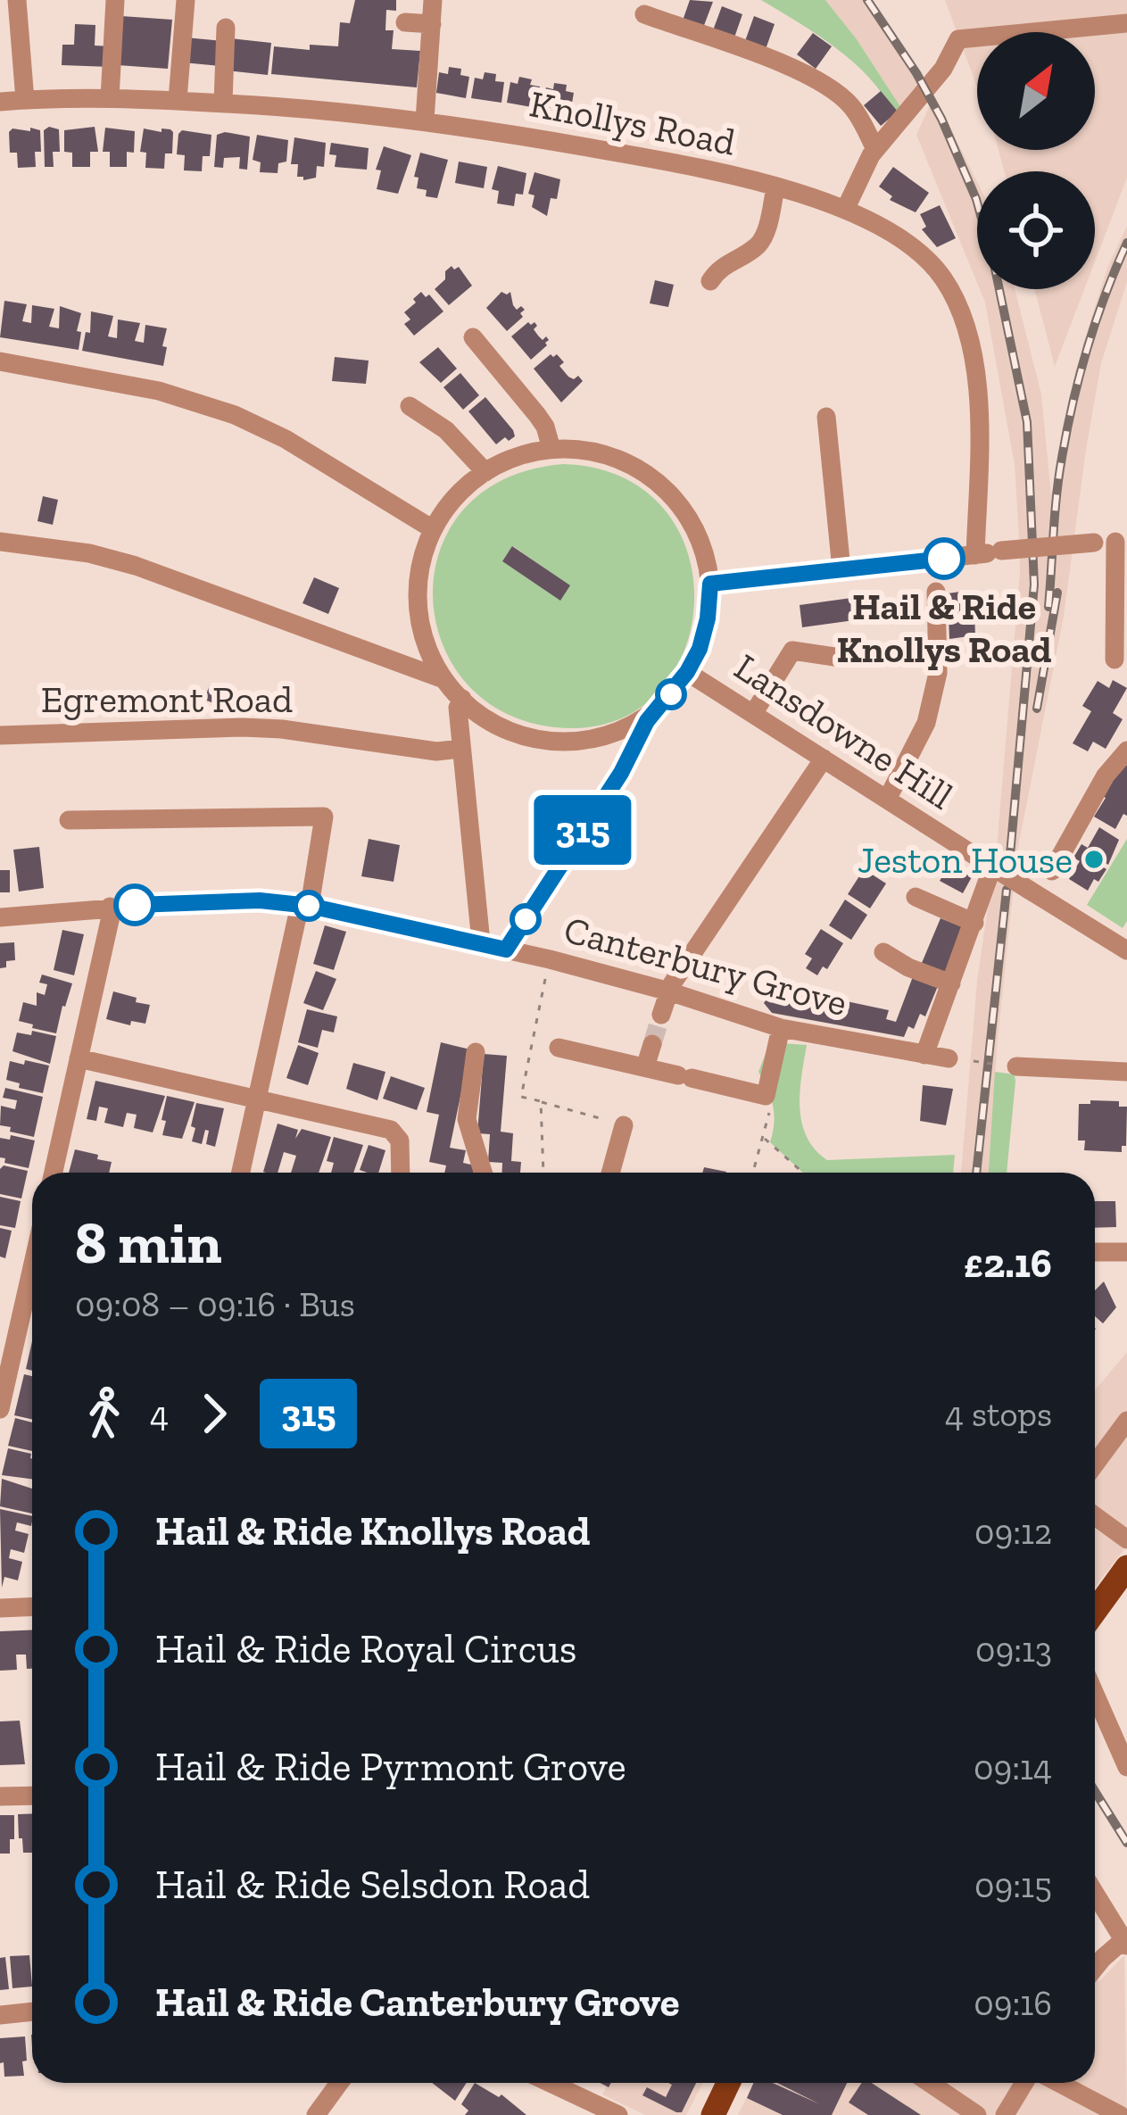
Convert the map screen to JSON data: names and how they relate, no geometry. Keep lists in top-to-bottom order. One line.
{"streets":{"street":["Knollys Road","Egremont Road","Lansdowne Hill","Canterbury Grove"]},"places":["Hail & Ride Knollys Road","Jeston House"],"lines":["bus line 315"],"north":"top right","page":{"on_map":"315","heading":["8 min","09:08 – 09:16 · Bus","£2.16"],"legs":["4","315","4 stops"],"list":[{"name":"Hail & Ride Knollys Road","value":"09:12"},{"name":"Hail & Ride Royal Circus","value":"09:13"},{"name":"Hail & Ride Pyrmont Grove","value":"09:14"},{"name":"Hail & Ride Selsdon Road","value":"09:15"},{"name":"Hail & Ride Canterbury Grove","value":"09:16"}]}}
